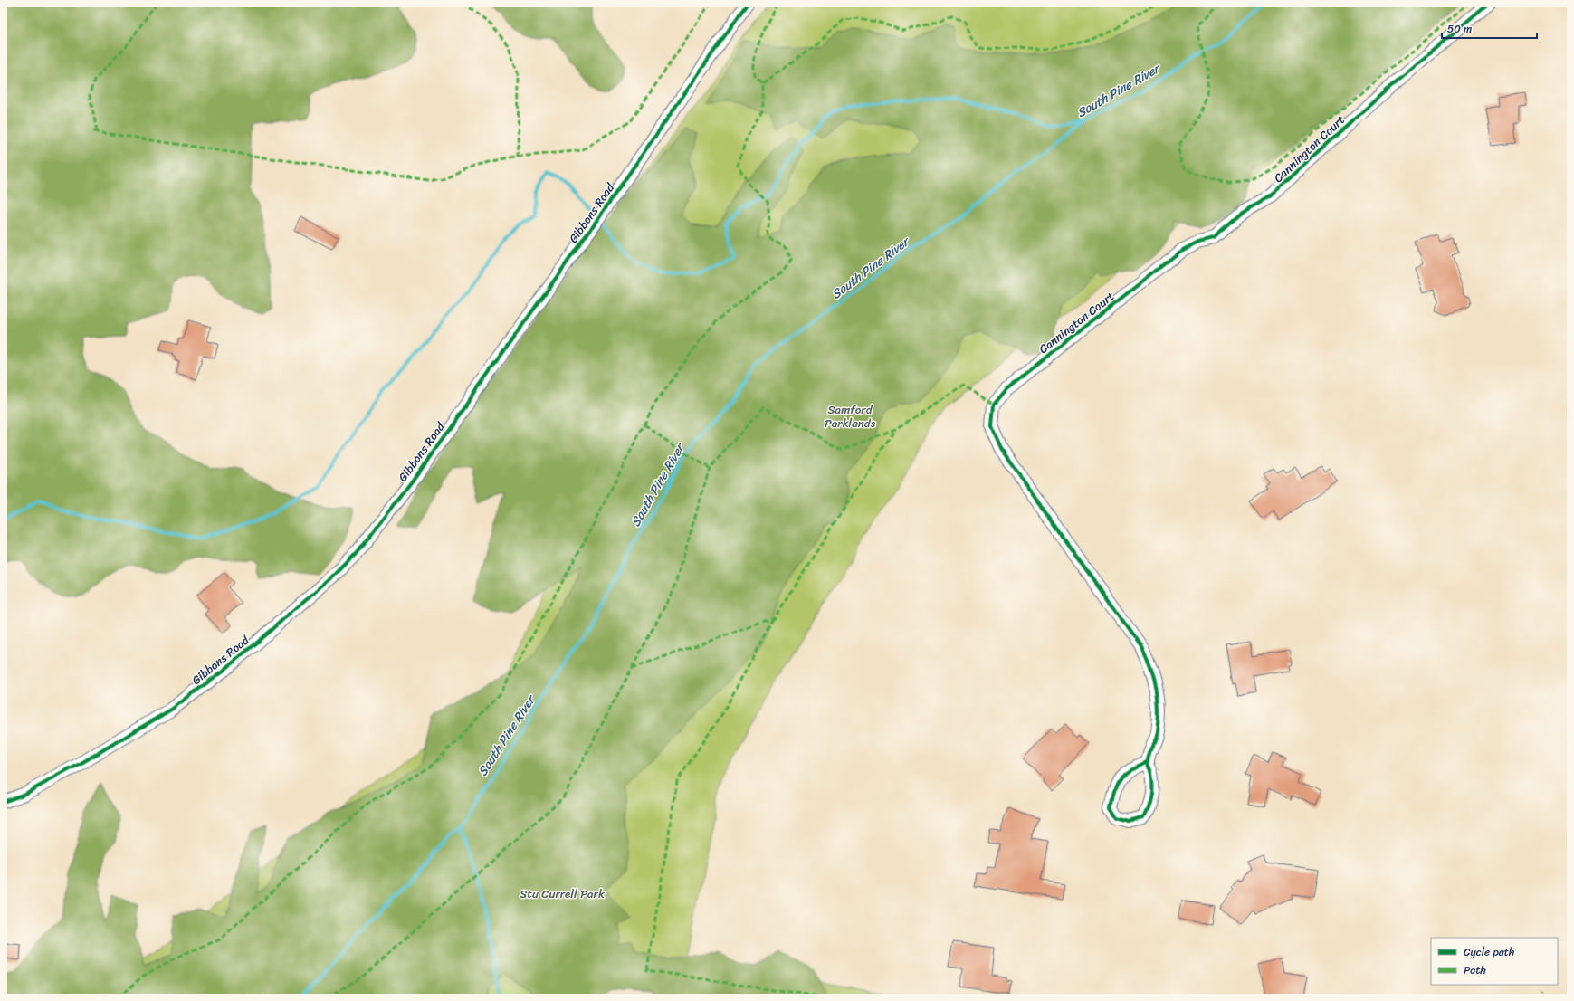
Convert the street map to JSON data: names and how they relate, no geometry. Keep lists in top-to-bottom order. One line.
{"streets":{"street":["Cannington Court","Gibbons Road"]},"water":["South Pine River"],"parks":["Samford Parklands","Stu Currell Park"],"legend":["Cycle path","Path"],"scale_bar":"50 m"}
